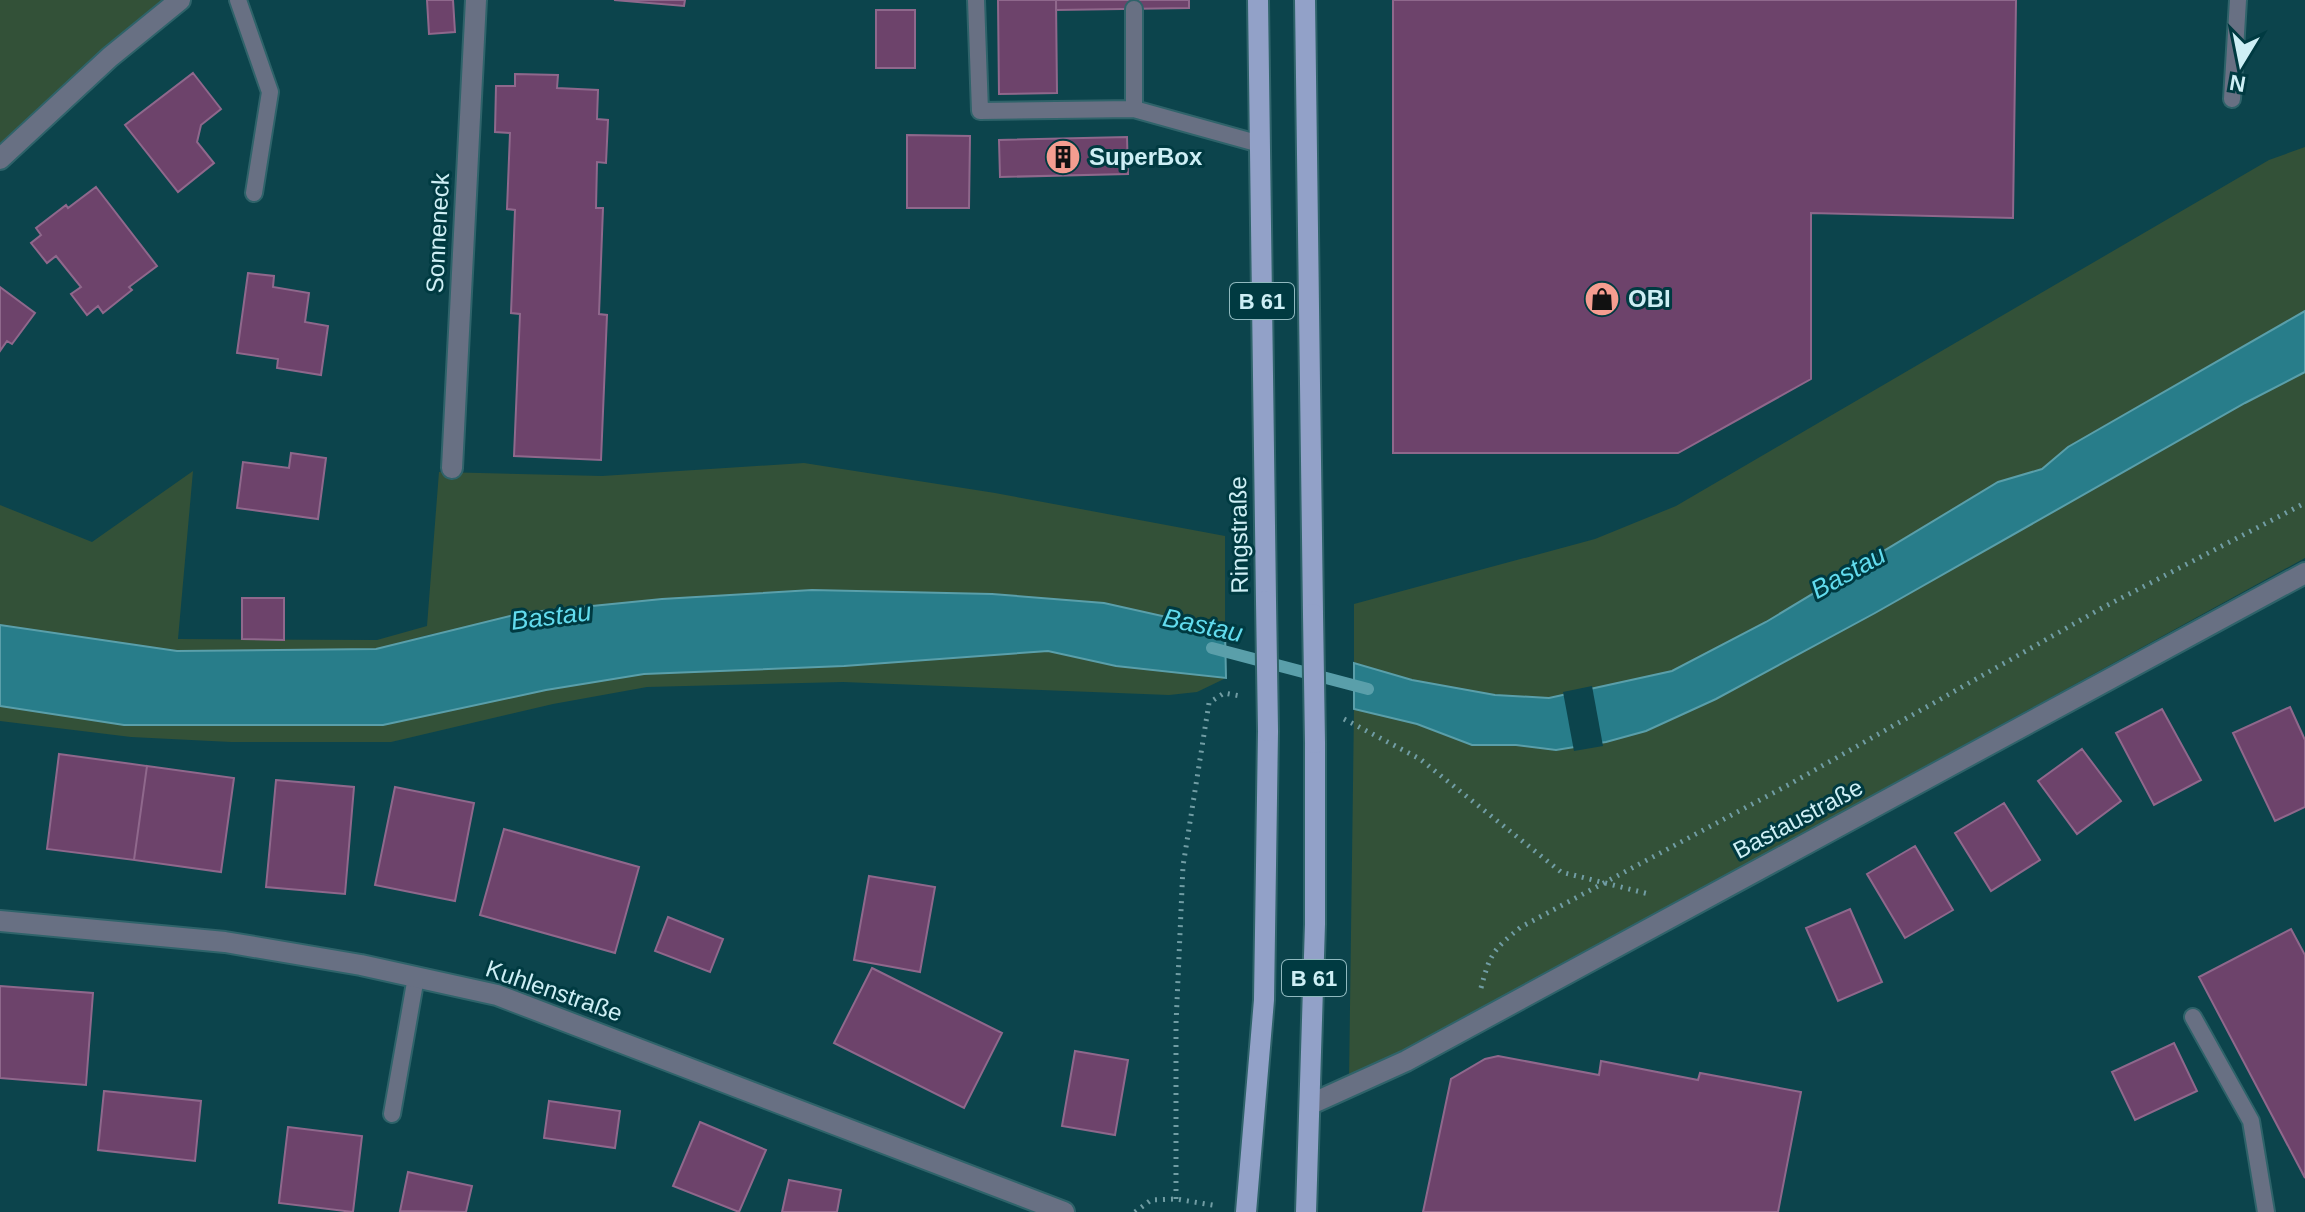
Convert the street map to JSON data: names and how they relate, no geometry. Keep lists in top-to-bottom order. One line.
{"streets":{"main road":["B 61","Ringstraße"],"street":["Sonneneck","Bastaustraße","Kuhlenstraße"]},"crossings":[["B 61","Bastaustraße"]],"water":["Bastau"],"places":{"building":["SuperBox"],"shop":["OBI"]},"north":"bottom"}
